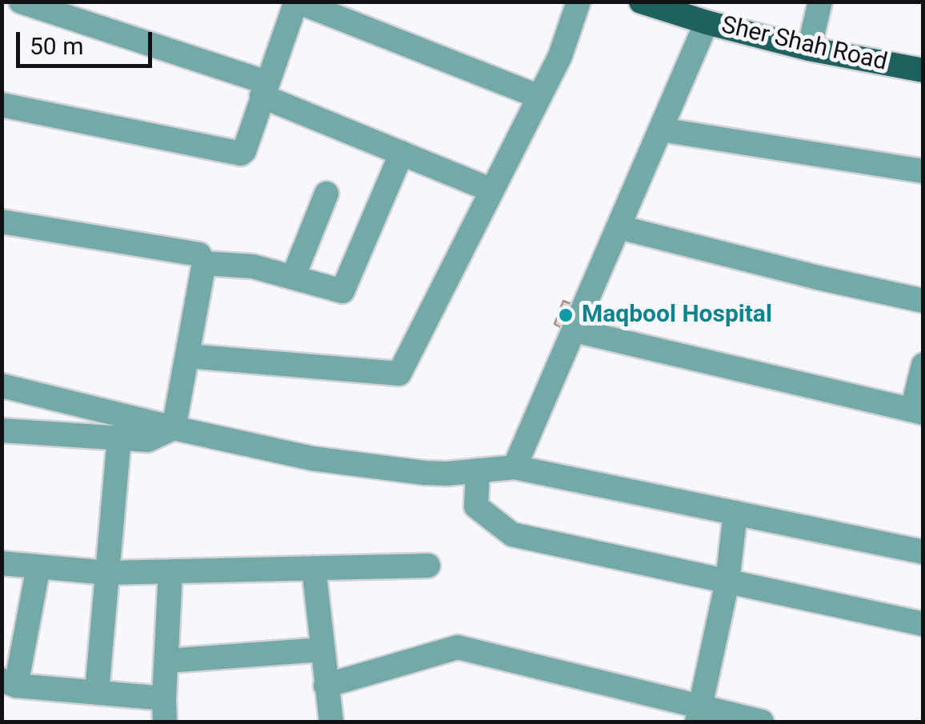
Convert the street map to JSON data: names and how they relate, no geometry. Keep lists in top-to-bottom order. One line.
{"streets":{"main road":["Sher Shah Road"]},"places":["Maqbool Hospital"],"scale_bar":"50 m"}
